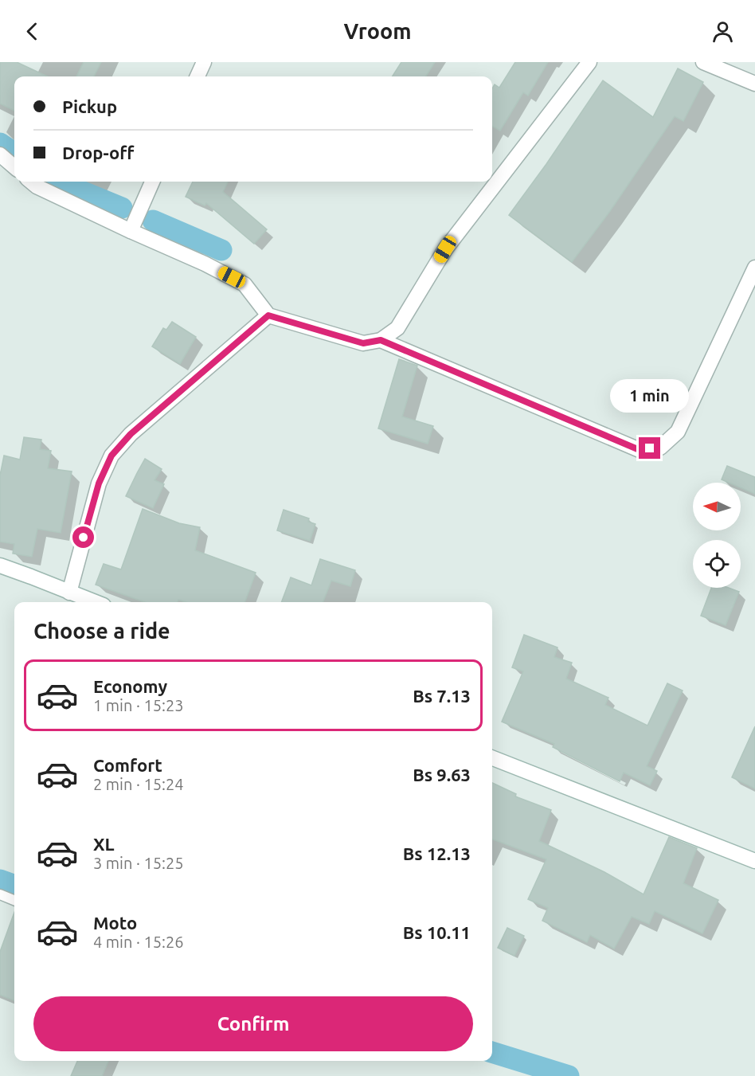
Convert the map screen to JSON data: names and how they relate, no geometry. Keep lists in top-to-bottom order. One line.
{"north":"left","page":{"header":"Vroom","banner":["Pickup","Drop-off"],"bubble":"1 min","heading":"Choose a ride","list":[{"name":"Economy","note":"1 min · 15:23","value":"Bs 7.13"},{"name":"Comfort","note":"2 min · 15:24","value":"Bs 9.63"},{"name":"XL","note":"3 min · 15:25","value":"Bs 12.13"},{"name":"Moto","note":"4 min · 15:26","value":"Bs 10.11"}],"buttons":"Confirm"}}
